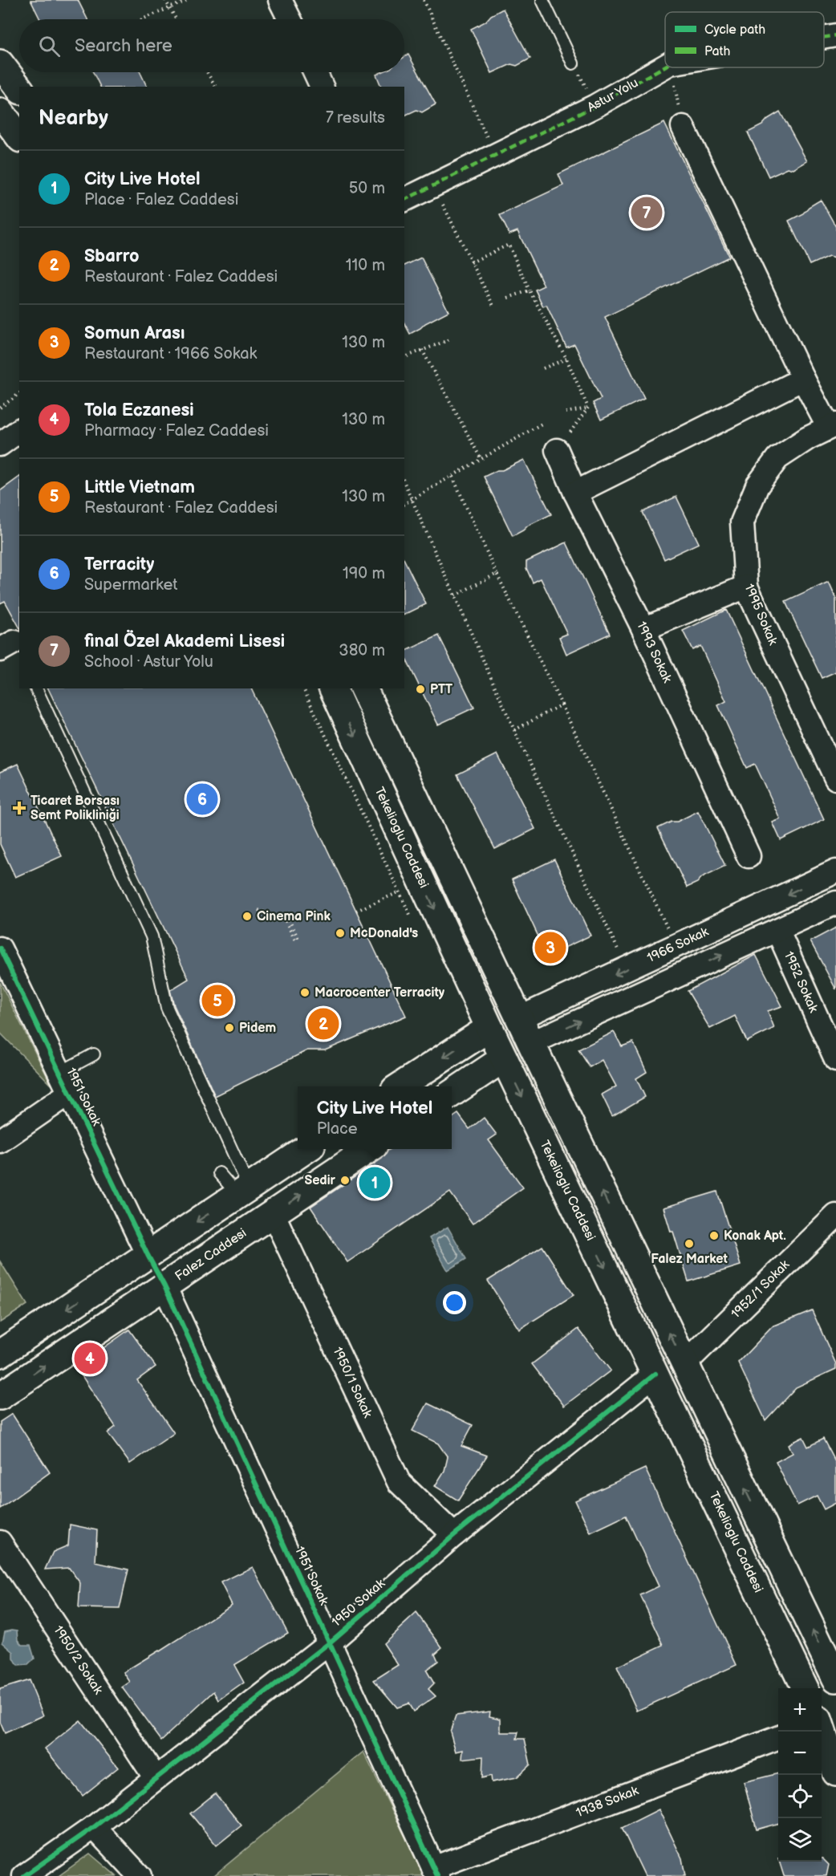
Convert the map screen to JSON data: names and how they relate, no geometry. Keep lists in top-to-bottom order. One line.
{"streets":{"main road":["Tekelioglu Caddesi","Falez Caddesi"],"street":["Astur Yolu","1995 Sokak","1993 Sokak","1966 Sokak","1952 Sokak","1951 Sokak","1952/1 Sokak","1950/1 Sokak","1950 Sokak","1950/2 Sokak","1938 Sokak"]},"crossings":[["Tekelioglu Caddesi","1950 Sokak"],["1966 Sokak","1952 Sokak"],["1951 Sokak","Falez Caddesi"],["1951 Sokak","1950 Sokak"],["1951 Sokak","1938 Sokak"],["Falez Caddesi","1950/1 Sokak"],["1950/1 Sokak","1950 Sokak"],["1950 Sokak","1950/2 Sokak"]],"places":{"other":["PTT","Cinema Pink","McDonald's","Macrocenter Terracity","Pidem","Sedir","Konak Apt.","Falez Market"],"health":["Ticaret Borsası Semt Polikliniği"]},"legend":["Cycle path","Path"],"page":{"search":"Search here","heading":["Nearby","7 results"],"list":[{"mark":"1","name":"City Live Hotel","note":"Place · Falez Caddesi","value":"50 m"},{"mark":"2","name":"Sbarro","note":"Restaurant · Falez Caddesi","value":"110 m"},{"mark":"3","name":"Somun Arası","note":"Restaurant · 1966 Sokak","value":"130 m"},{"mark":"4","name":"Tola Eczanesi","note":"Pharmacy · Falez Caddesi","value":"130 m"},{"mark":"5","name":"Little Vietnam","note":"Restaurant · Falez Caddesi","value":"130 m"},{"mark":"6","name":"Terracity","note":"Supermarket","value":"190 m"},{"mark":"7","name":"final Özel Akademi Lisesi","note":"School · Astur Yolu","value":"380 m"}],"pins":["7","6","3","5","2","1","4"],"popup":["City Live Hotel","Place"],"map_buttons":["+","−"]}}
